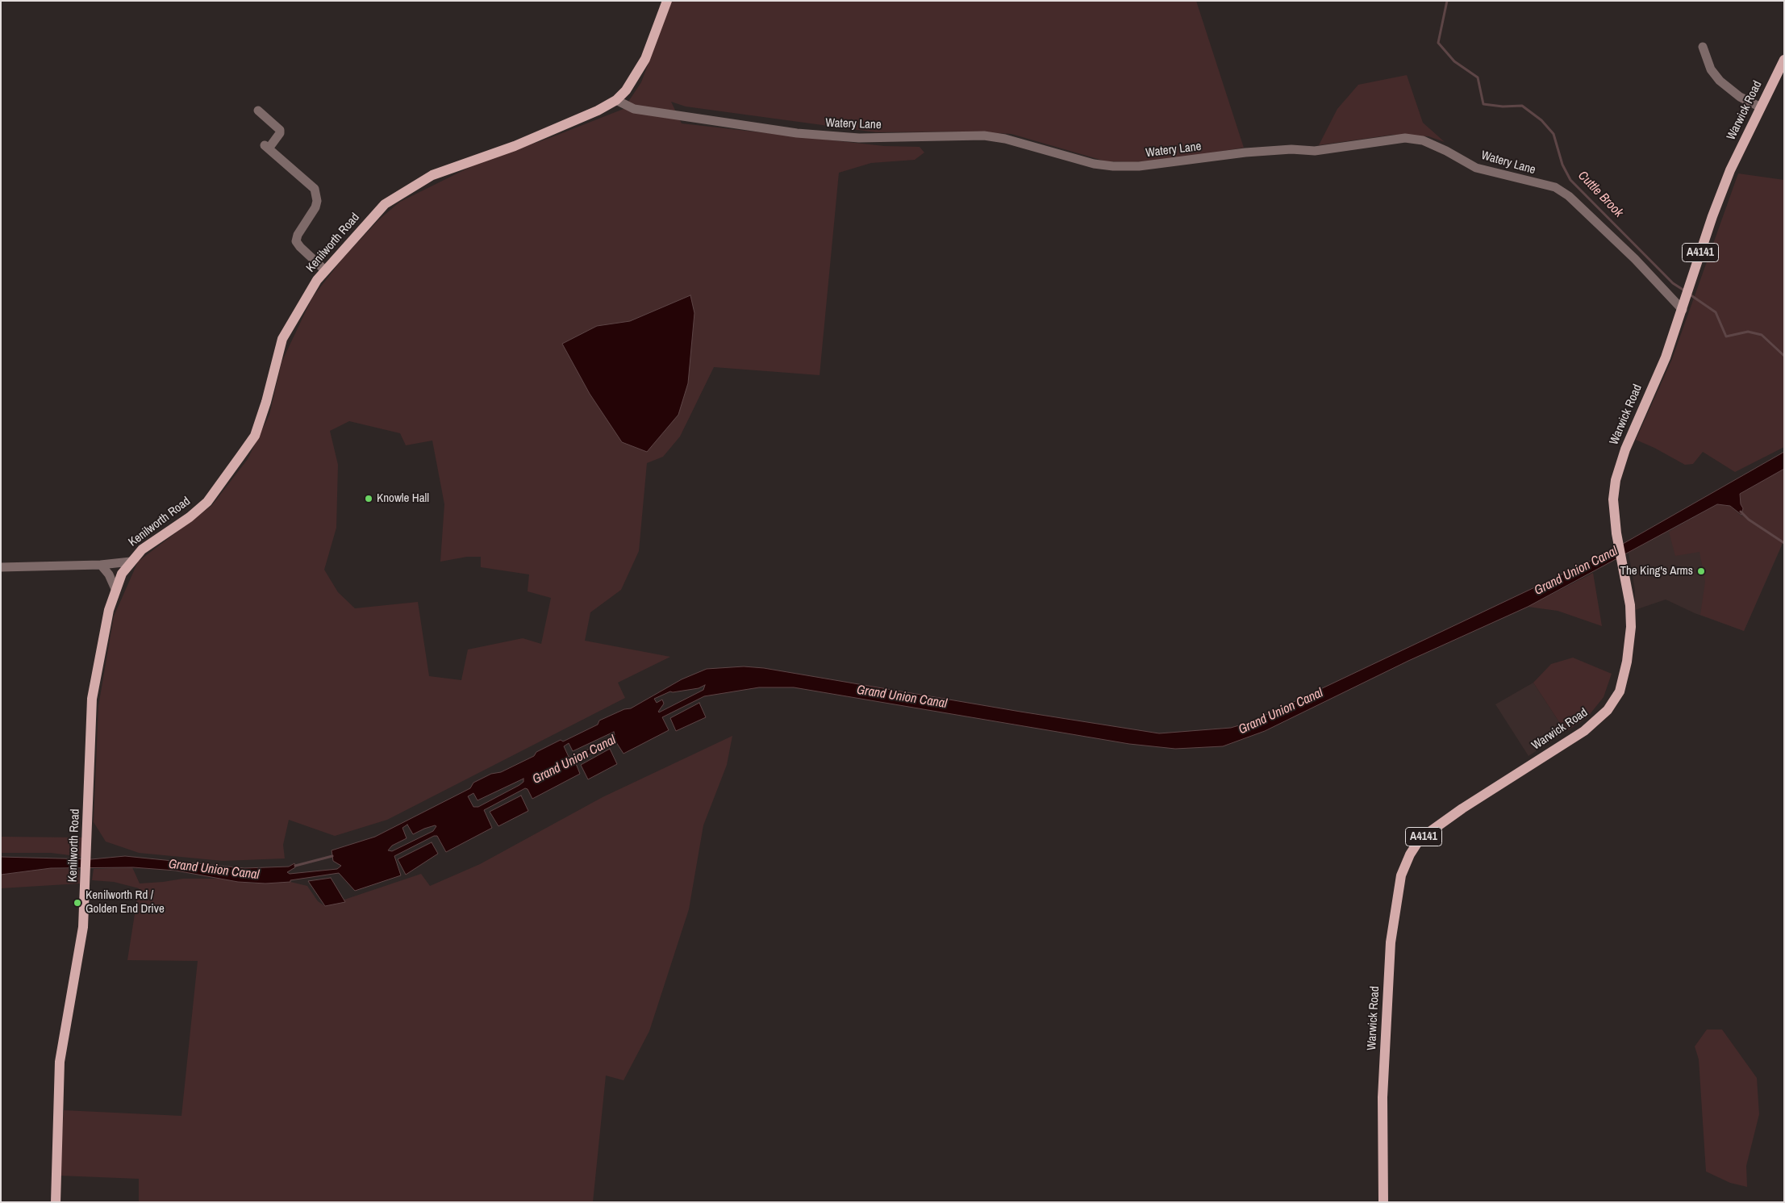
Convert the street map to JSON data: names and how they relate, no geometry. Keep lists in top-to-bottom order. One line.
{"streets":{"main road":["Warwick Road","Kenilworth Road","A4141"],"street":["Watery Lane"]},"crossings":[["Warwick Road","Watery Lane"],["Watery Lane","Kenilworth Road"]],"water":["Cuttle Brook","Grand Union Canal"],"places":["Knowle Hall","The King's Arms","Kenilworth Rd / Golden End Drive"]}
